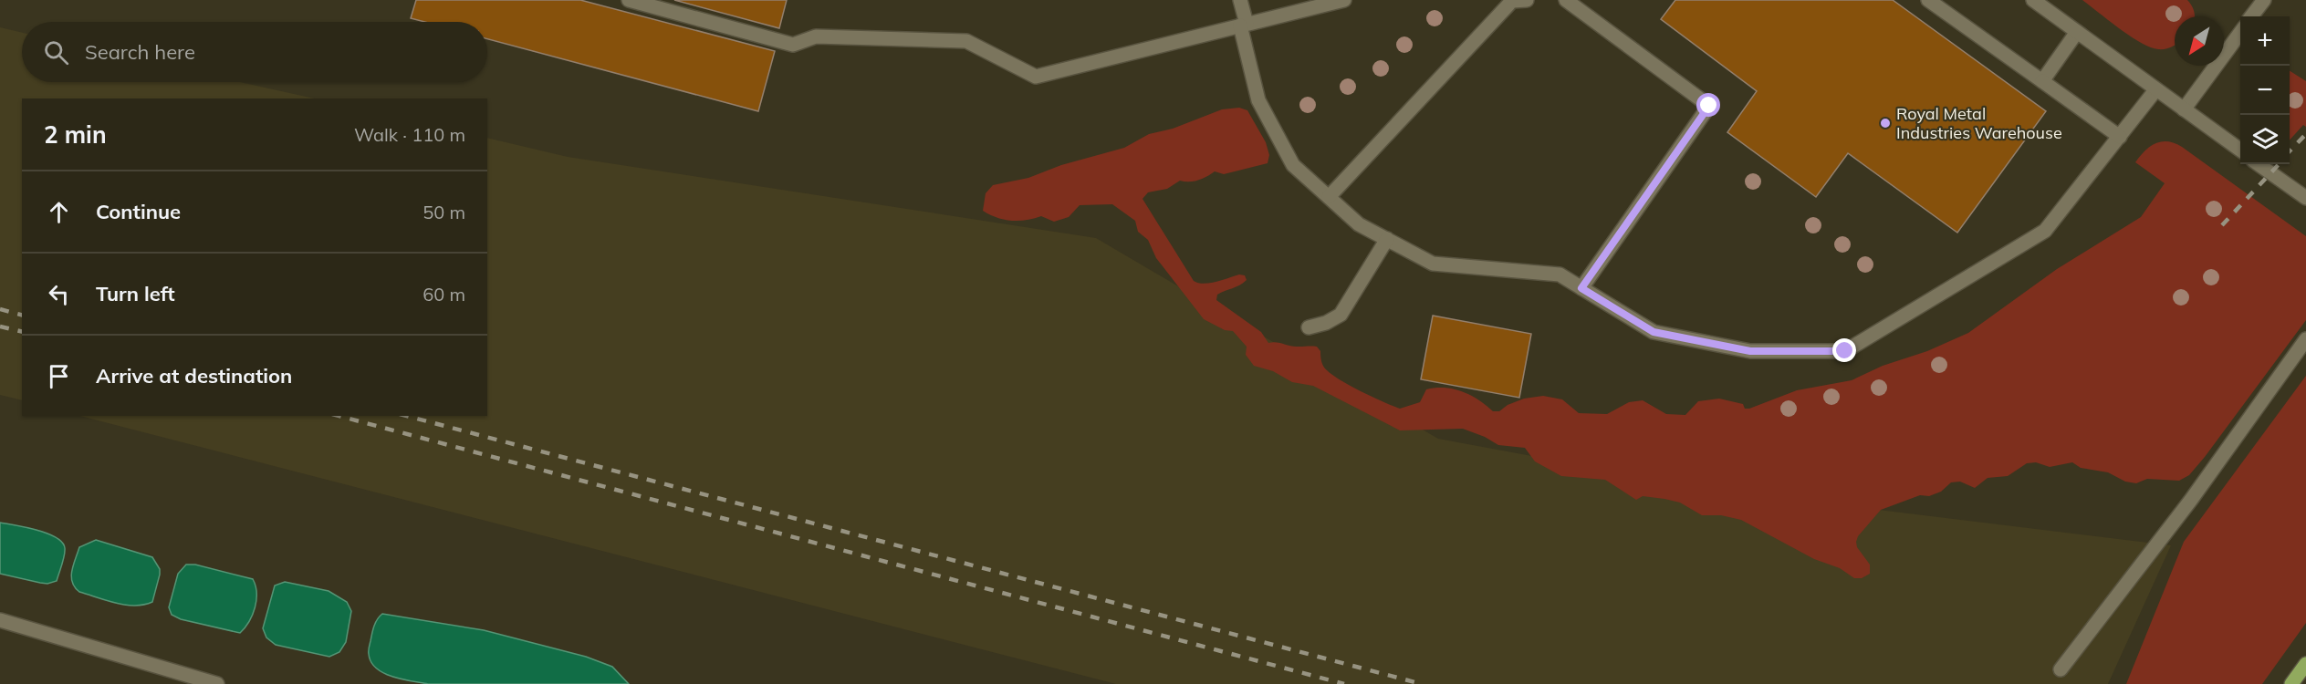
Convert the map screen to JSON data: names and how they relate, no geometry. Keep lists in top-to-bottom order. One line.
{"places":["Royal Metal Industries Warehouse"],"north":"bottom left","page":{"map_buttons":["+","−"],"search":"Search here","heading":["2 min","Walk · 110 m"],"list":[["Continue","50 m"],["Turn left","60 m"],"Arrive at destination"]}}
